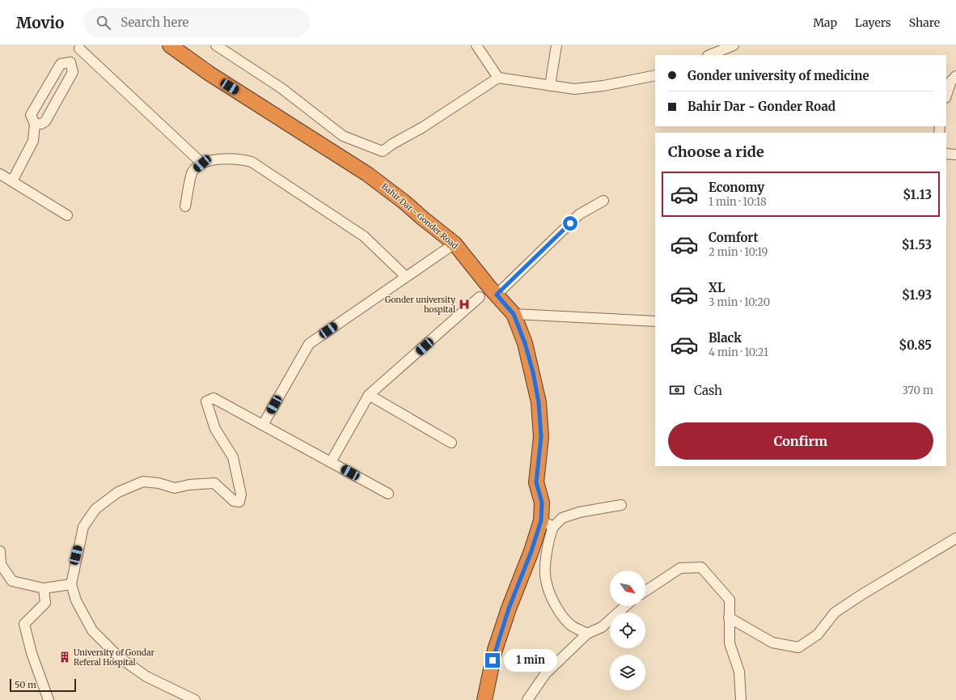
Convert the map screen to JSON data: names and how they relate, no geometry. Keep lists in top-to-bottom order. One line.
{"streets":{"highway":["Bahir Dar - Gonder Road"]},"places":{"hospital":["Gonder university hospital"],"building":["University of Gondar Referal Hospital"]},"scale_bar":"50 m","north":"bottom right","page":{"header":"Movio","search":"Search here","nav":["Map","Layers","Share"],"banner":["Gonder university of medicine","Bahir Dar - Gonder Road"],"heading":"Choose a ride","list":[{"name":"Economy","note":"1 min · 10:18","value":"$1.13"},{"name":"Comfort","note":"2 min · 10:19","value":"$1.53"},{"name":"XL","note":"3 min · 10:20","value":"$1.93"},{"name":"Black","note":"4 min · 10:21","value":"$0.85"}],"pay":["Cash","370 m"],"buttons":"Confirm","bubble":"1 min","scale":"50 m"}}
